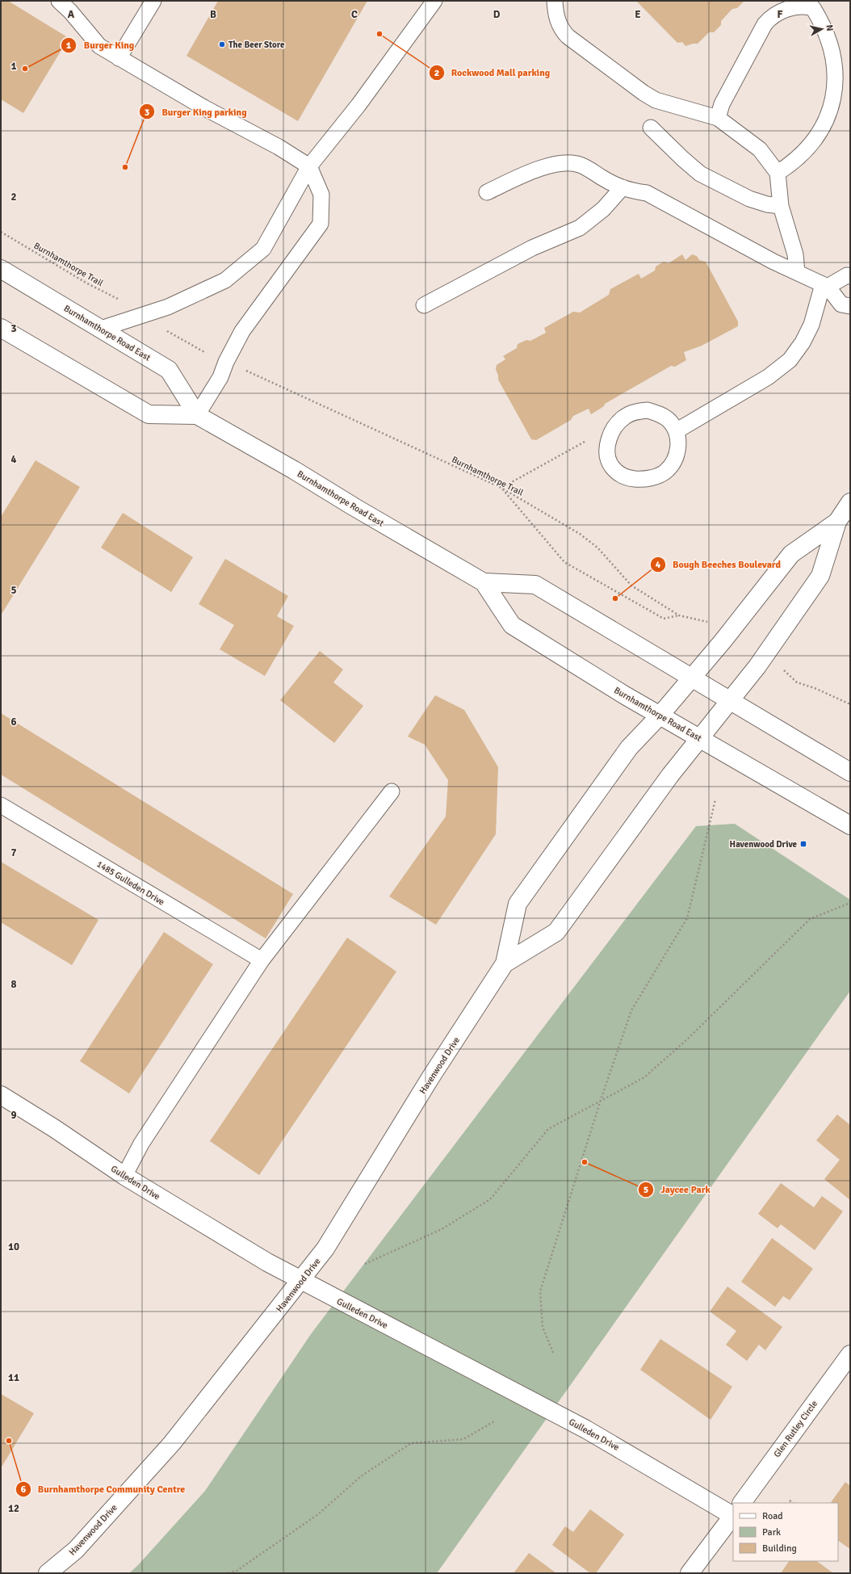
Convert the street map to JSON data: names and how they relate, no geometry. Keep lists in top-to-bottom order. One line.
{"streets":{"street":["Burnhamthorpe Road East","Havenwood Drive","Gulleden Drive","Glen Rutley Circle"],"lane":["1485 Gulleden Drive"],"path":["Burnhamthorpe Trail"]},"crossings":[["Burnhamthorpe Road East","Havenwood Drive"],["Havenwood Drive","Gulleden Drive"]],"places":{"other":["Rockwood Mall parking","The Beer Store","Burger King","Burger King parking","Bough Beeches Boulevard","Jaycee Park","Burnhamthorpe Community Centre"],"transit":["Havenwood Drive"]},"legend":["Road","Park","Building"],"north":"right","grid":{"columns":["A","B","C","D","E","F"],"rows":["1","2","3","4","5","6","7","8","9","10","11","12"]}}
